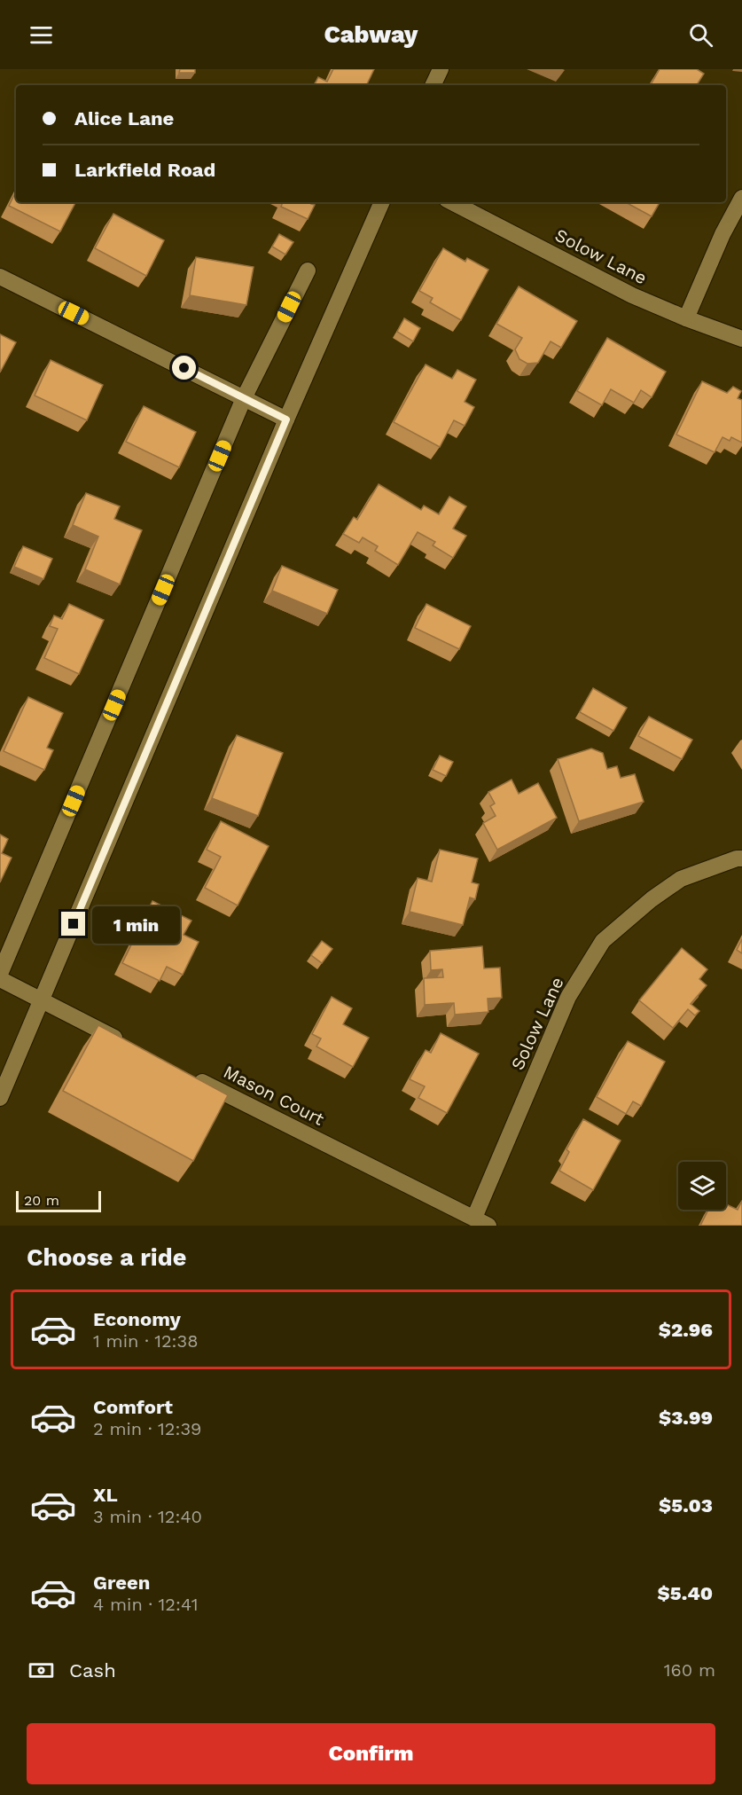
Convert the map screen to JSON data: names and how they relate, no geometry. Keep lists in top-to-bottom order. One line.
{"streets":{"street":["Solow Lane","Mason Court"]},"crossings":[["Solow Lane","Mason Court"]],"scale_bar":"20 m","page":{"header":"Cabway","banner":["Alice Lane","Larkfield Road"],"bubble":"1 min","scale":"20 m","heading":"Choose a ride","list":[{"name":"Economy","note":"1 min · 12:38","value":"$2.96"},{"name":"Comfort","note":"2 min · 12:39","value":"$3.99"},{"name":"XL","note":"3 min · 12:40","value":"$5.03"},{"name":"Green","note":"4 min · 12:41","value":"$5.40"}],"pay":["Cash","160 m"],"buttons":"Confirm"}}
